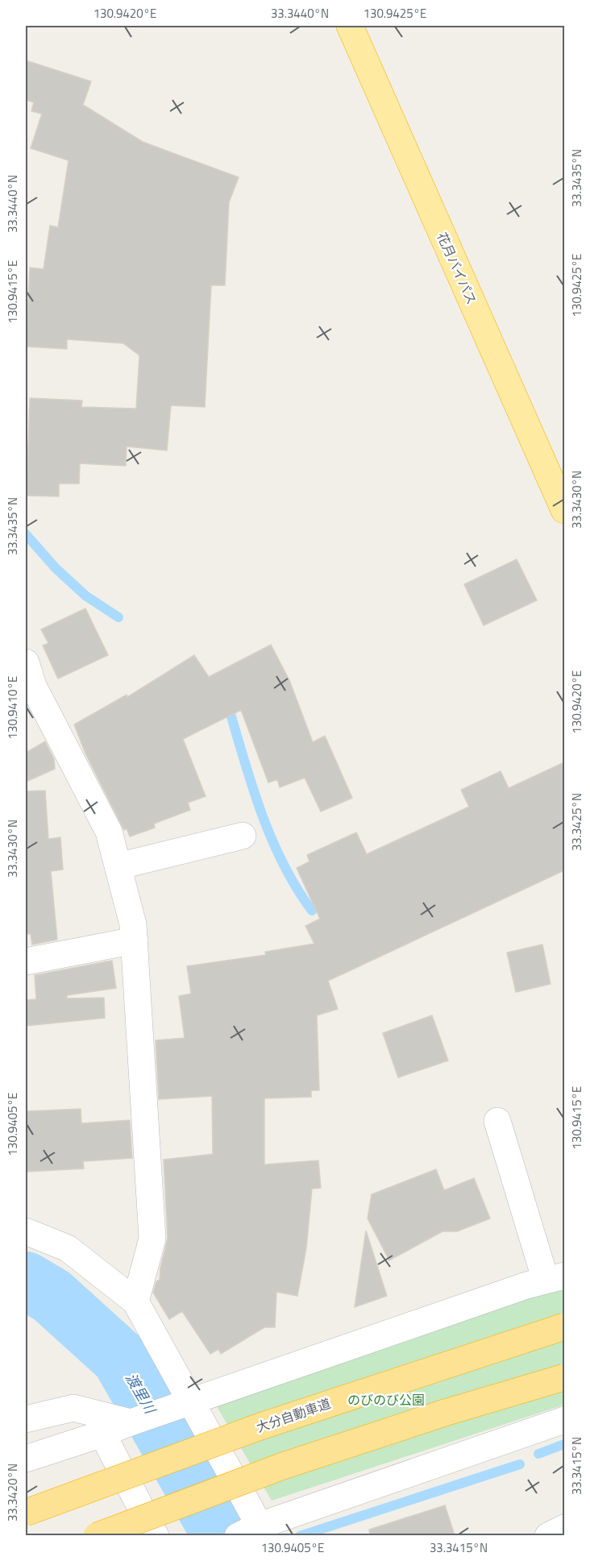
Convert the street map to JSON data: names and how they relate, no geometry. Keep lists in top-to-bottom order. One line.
{"streets":{"highway":["花月バイパス","大分自動車道"]},"water":["渡里川"],"parks":["のびのび公園"],"coordinates":["130.9420°E","33.3440°N","130.9425°E","33.3435°N","130.9415°E","33.3430°N","130.9410°E","33.3425°N","130.9405°E","33.3415°N","33.3420°N"]}
